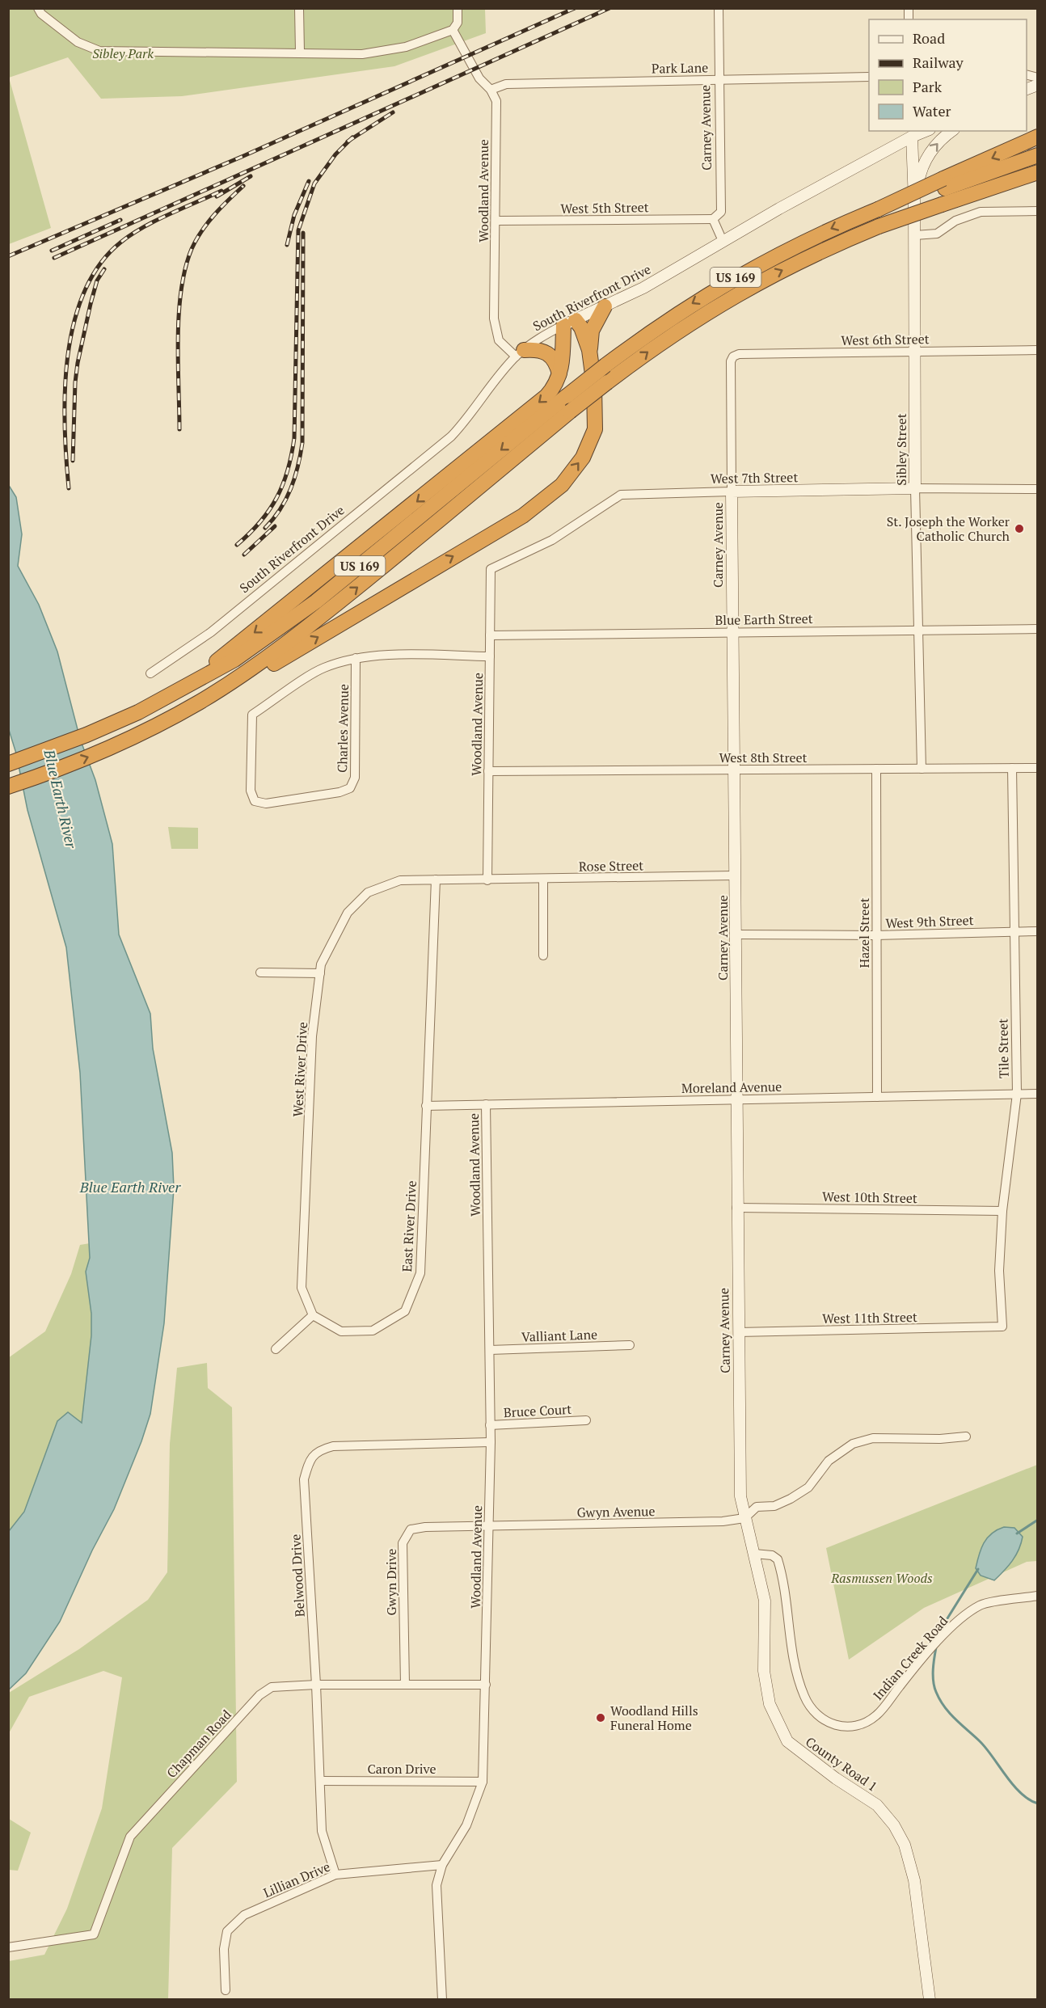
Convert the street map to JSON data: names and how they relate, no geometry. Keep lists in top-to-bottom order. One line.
{"streets":{"highway":["US 169"],"main road":["Carney Avenue","South Riverfront Drive","Sibley Street","West 7th Street","County Road 1"],"street":["Park Lane","Woodland Avenue","West 5th Street","West 6th Street","Blue Earth Street","Charles Avenue","West 8th Street","Rose Street","West 9th Street","Hazel Street","Tile Street","West River Drive","Moreland Avenue","West 10th Street","East River Drive","West 11th Street","Valliant Lane","Bruce Court","Gwyn Avenue","Belwood Drive","Gwyn Drive","Indian Creek Road","Chapman Road","Caron Drive","Lillian Drive"]},"crossings":[["Park Lane","Carney Avenue"],["Park Lane","Woodland Avenue"],["Carney Avenue","West 5th Street"],["Carney Avenue","West 6th Street"],["Carney Avenue","West 7th Street"],["Carney Avenue","Blue Earth Street"],["Carney Avenue","West 8th Street"],["Carney Avenue","Rose Street"],["Carney Avenue","West 9th Street"],["Carney Avenue","Moreland Avenue"],["Carney Avenue","West 10th Street"],["Carney Avenue","West 11th Street"],["Carney Avenue","Gwyn Avenue"],["Carney Avenue","County Road 1"],["Woodland Avenue","West 5th Street"],["Woodland Avenue","South Riverfront Drive"],["Woodland Avenue","West 7th Street"],["Woodland Avenue","Blue Earth Street"],["Woodland Avenue","West 8th Street"],["Woodland Avenue","Rose Street"],["Woodland Avenue","West River Drive"],["Woodland Avenue","Moreland Avenue"],["Woodland Avenue","Valliant Lane"],["Woodland Avenue","Bruce Court"],["Woodland Avenue","Gwyn Avenue"],["Woodland Avenue","Belwood Drive"],["Woodland Avenue","Gwyn Drive"],["Woodland Avenue","Chapman Road"],["Woodland Avenue","Caron Drive"],["Woodland Avenue","Lillian Drive"],["South Riverfront Drive","Sibley Street"],["West 6th Street","Sibley Street"],["Sibley Street","West 7th Street"],["Sibley Street","Blue Earth Street"],["Sibley Street","West 8th Street"],["West 8th Street","Hazel Street"],["West 8th Street","Tile Street"],["Rose Street","West River Drive"],["West 9th Street","Hazel Street"],["West 9th Street","Tile Street"],["Hazel Street","Moreland Avenue"],["Tile Street","Moreland Avenue"],["Tile Street","West 10th Street"],["Tile Street","West 11th Street"],["West River Drive","East River Drive"],["Moreland Avenue","East River Drive"],["Gwyn Avenue","Gwyn Drive"],["Gwyn Avenue","County Road 1"],["Belwood Drive","Chapman Road"],["Belwood Drive","Caron Drive"],["Belwood Drive","Lillian Drive"],["Gwyn Drive","Chapman Road"],["Indian Creek Road","County Road 1"]],"water":["Blue Earth River"],"parks":["Sibley Park","Rasmussen Woods"],"places":["St. Joseph the Worker Catholic Church","Woodland Hills Funeral Home"],"legend":["Road","Railway","Park","Water"]}
